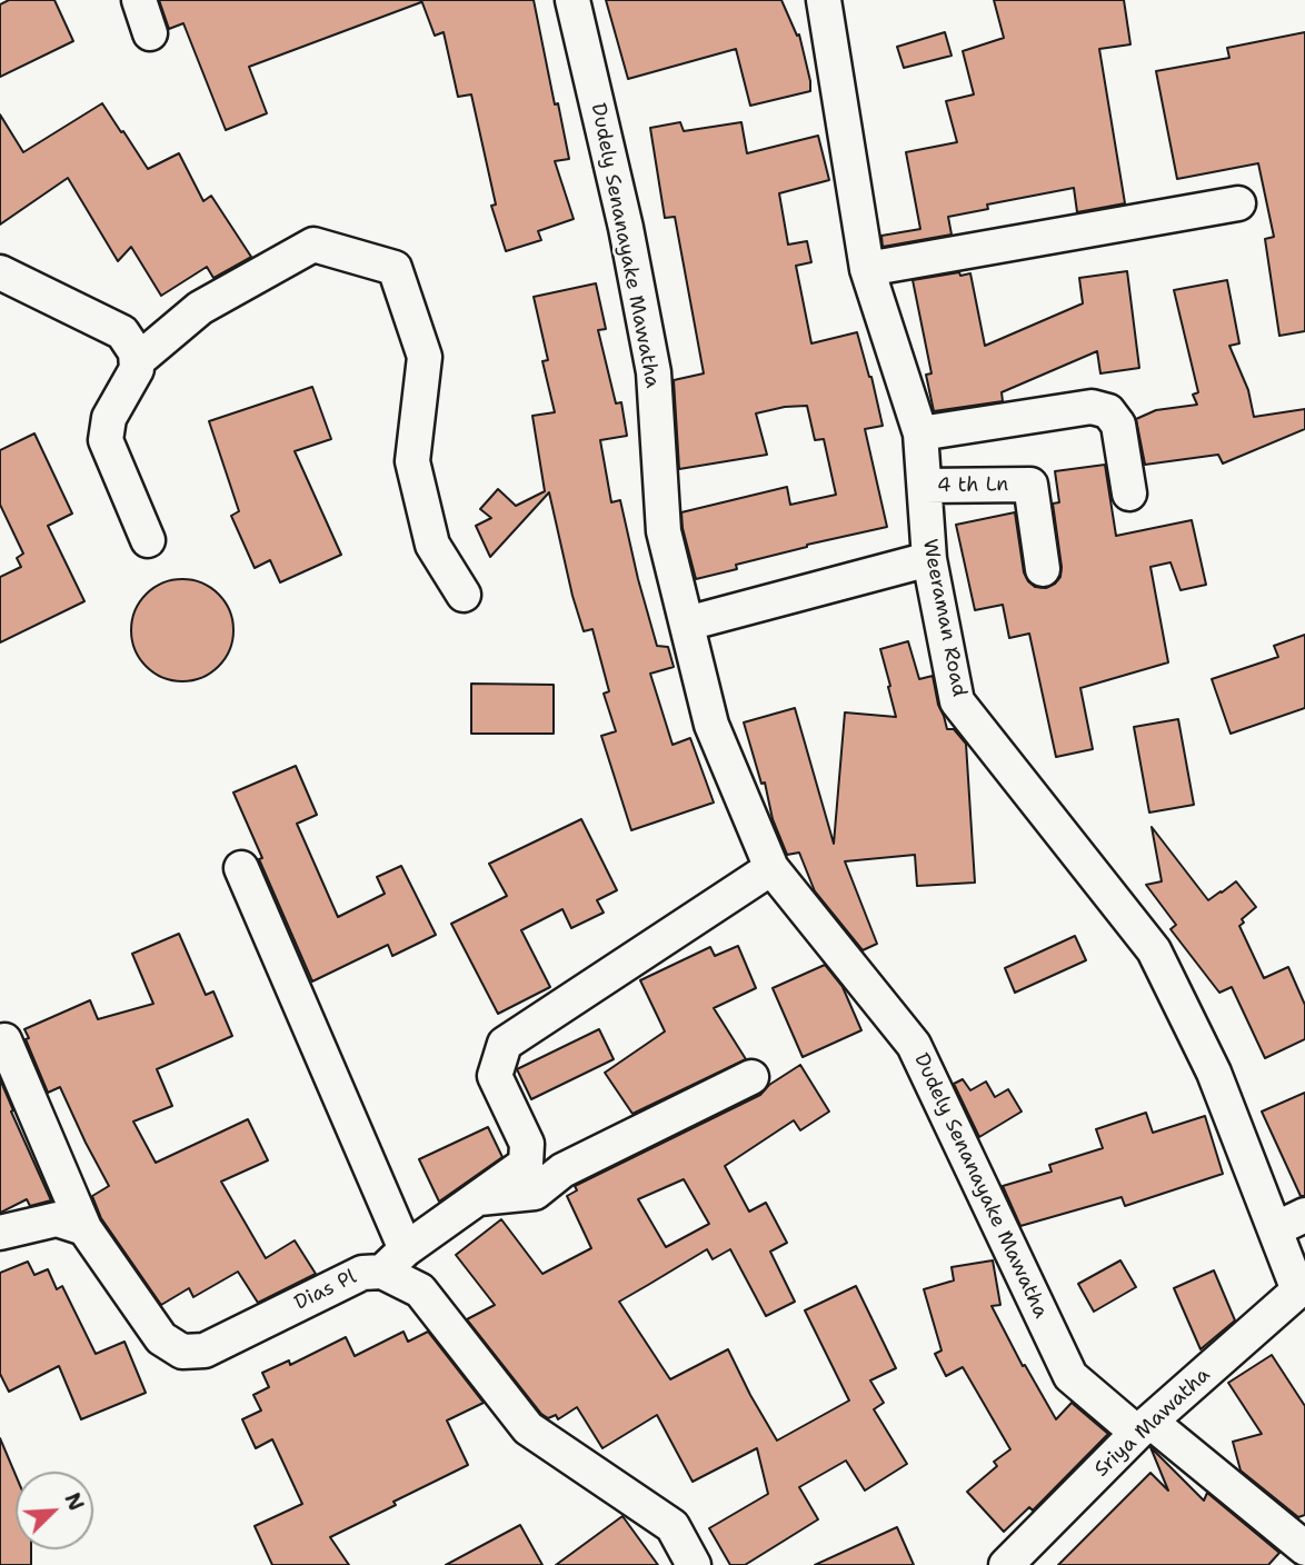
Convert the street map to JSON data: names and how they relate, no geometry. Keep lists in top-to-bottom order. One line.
{"streets":{"street":["Dudely Senanayake Mawatha","4 th Ln","Weeraman Road","Dias Pl","Sriya Mawatha"]},"crossings":[["Dudely Senanayake Mawatha","Sriya Mawatha"],["4 th Ln","Weeraman Road"],["Weeraman Road","Sriya Mawatha"]],"north":"top right"}
